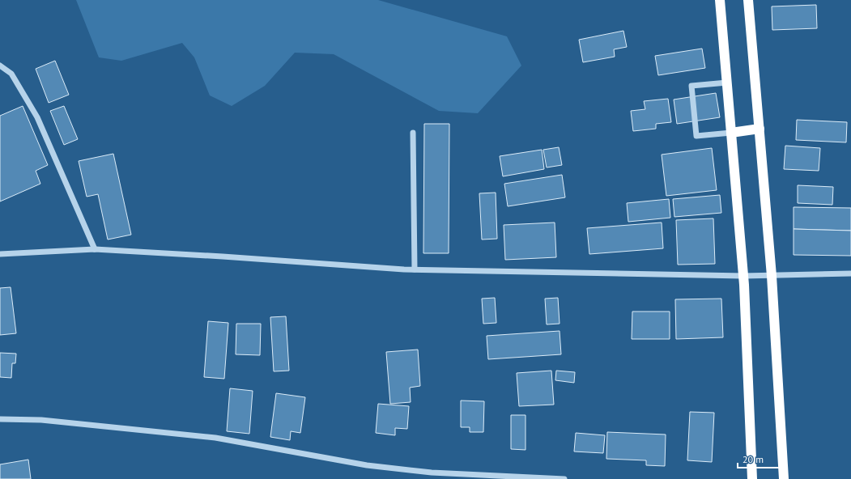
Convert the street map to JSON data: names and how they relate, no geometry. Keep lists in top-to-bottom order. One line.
{"scale_bar":"20 m"}
